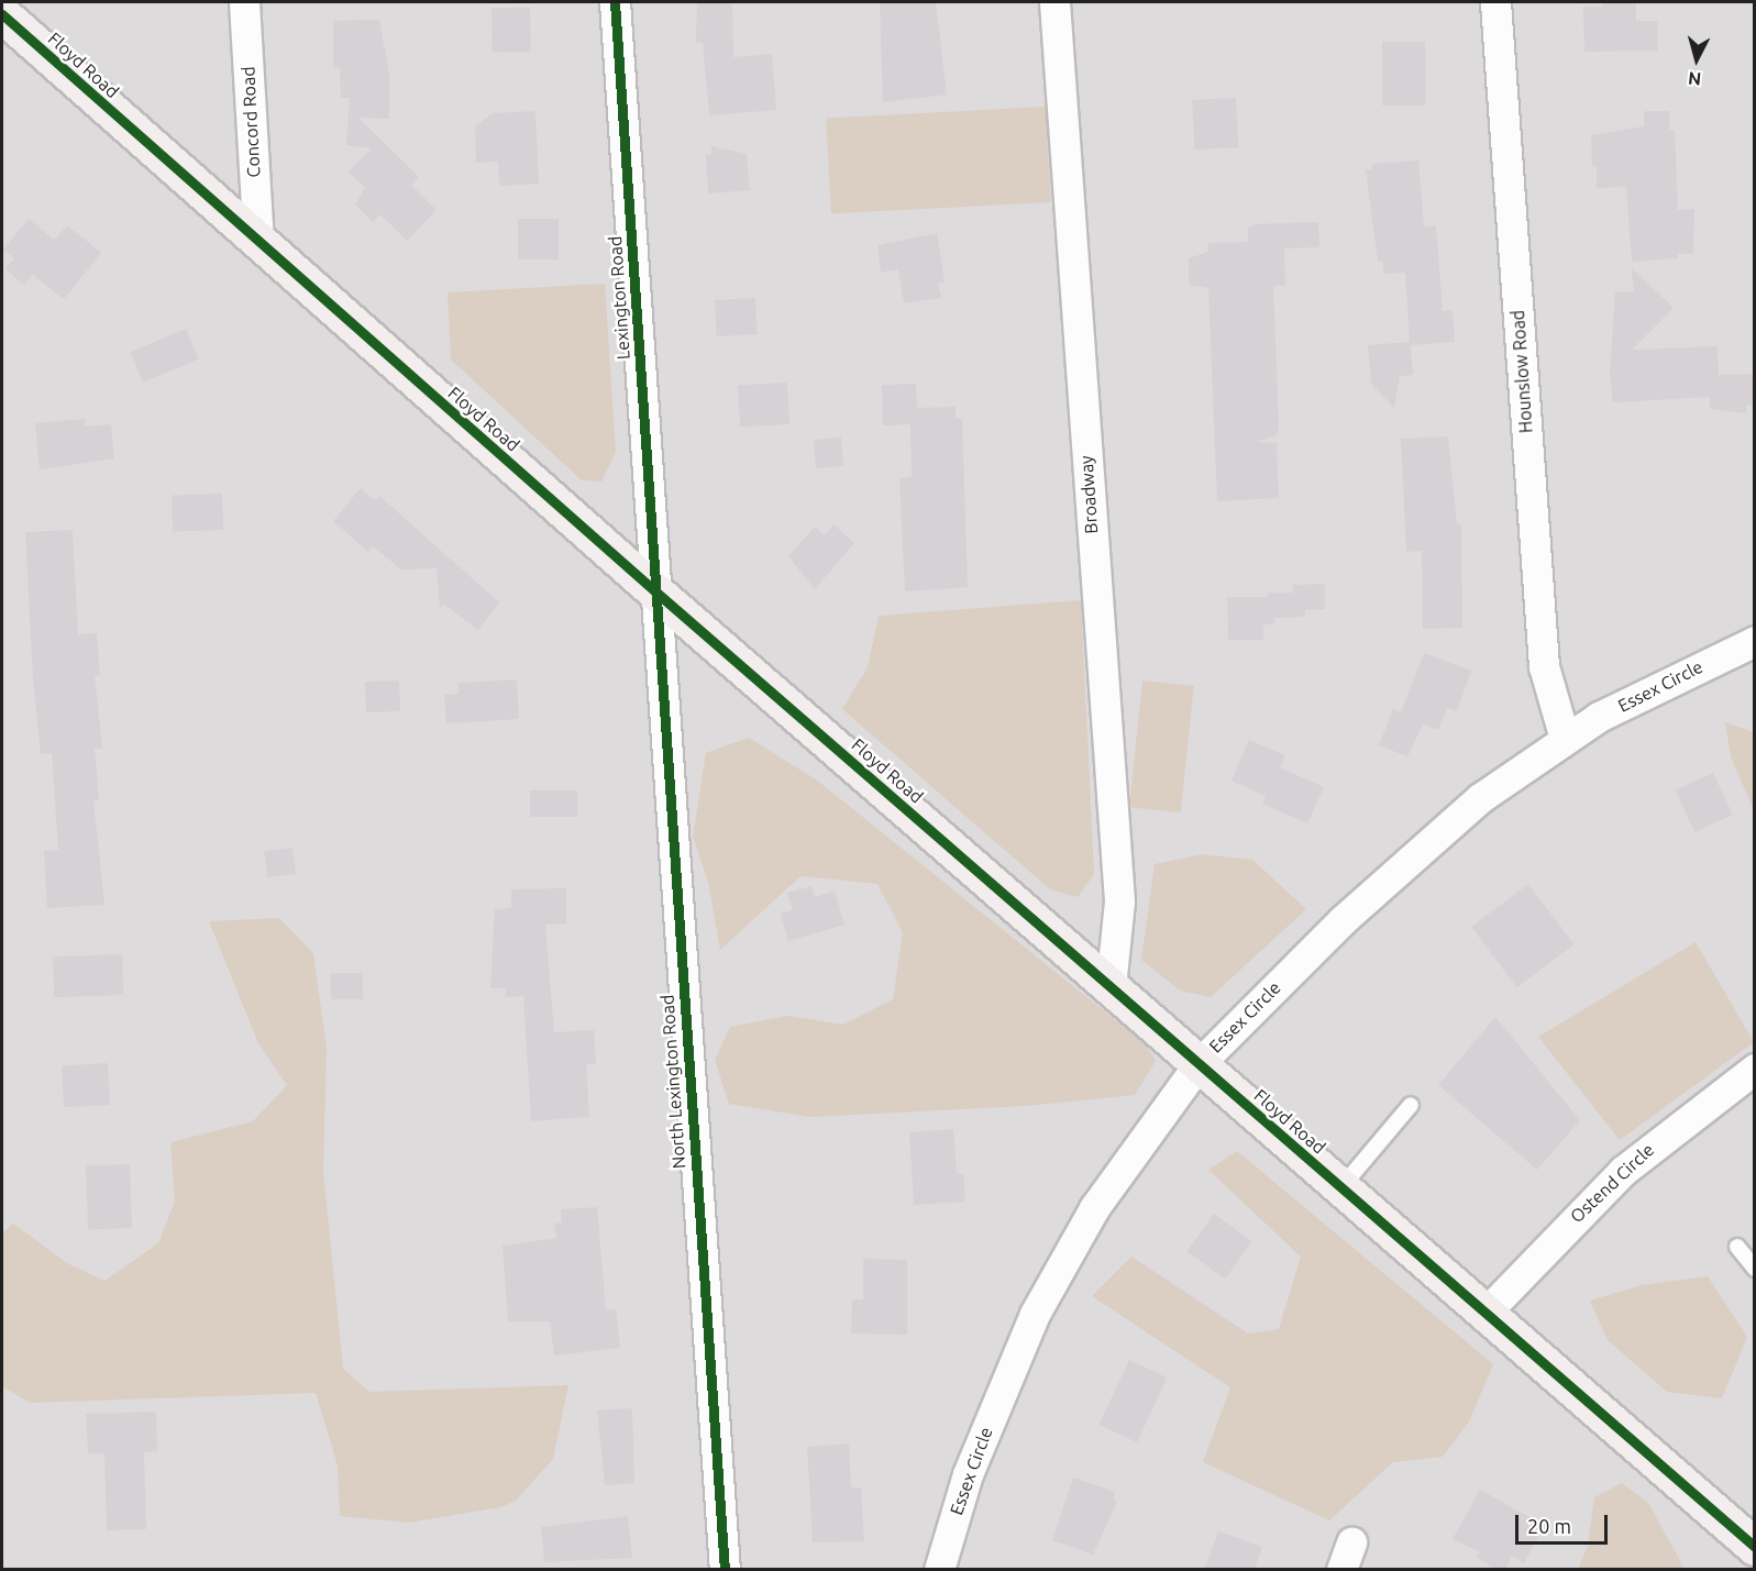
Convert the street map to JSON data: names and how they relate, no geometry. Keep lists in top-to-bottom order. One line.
{"streets":{"street":["Floyd Road","Concord Road","Lexington Road","Hounslow Road","Broadway","Essex Circle","North Lexington Road","Ostend Circle"]},"crossings":[["Floyd Road","Concord Road"],["Floyd Road","Lexington Road"],["Floyd Road","Broadway"],["Floyd Road","Essex Circle"],["Floyd Road","North Lexington Road"],["Floyd Road","Ostend Circle"],["Lexington Road","North Lexington Road"],["Hounslow Road","Essex Circle"]],"scale_bar":"20 m","north":"bottom"}
